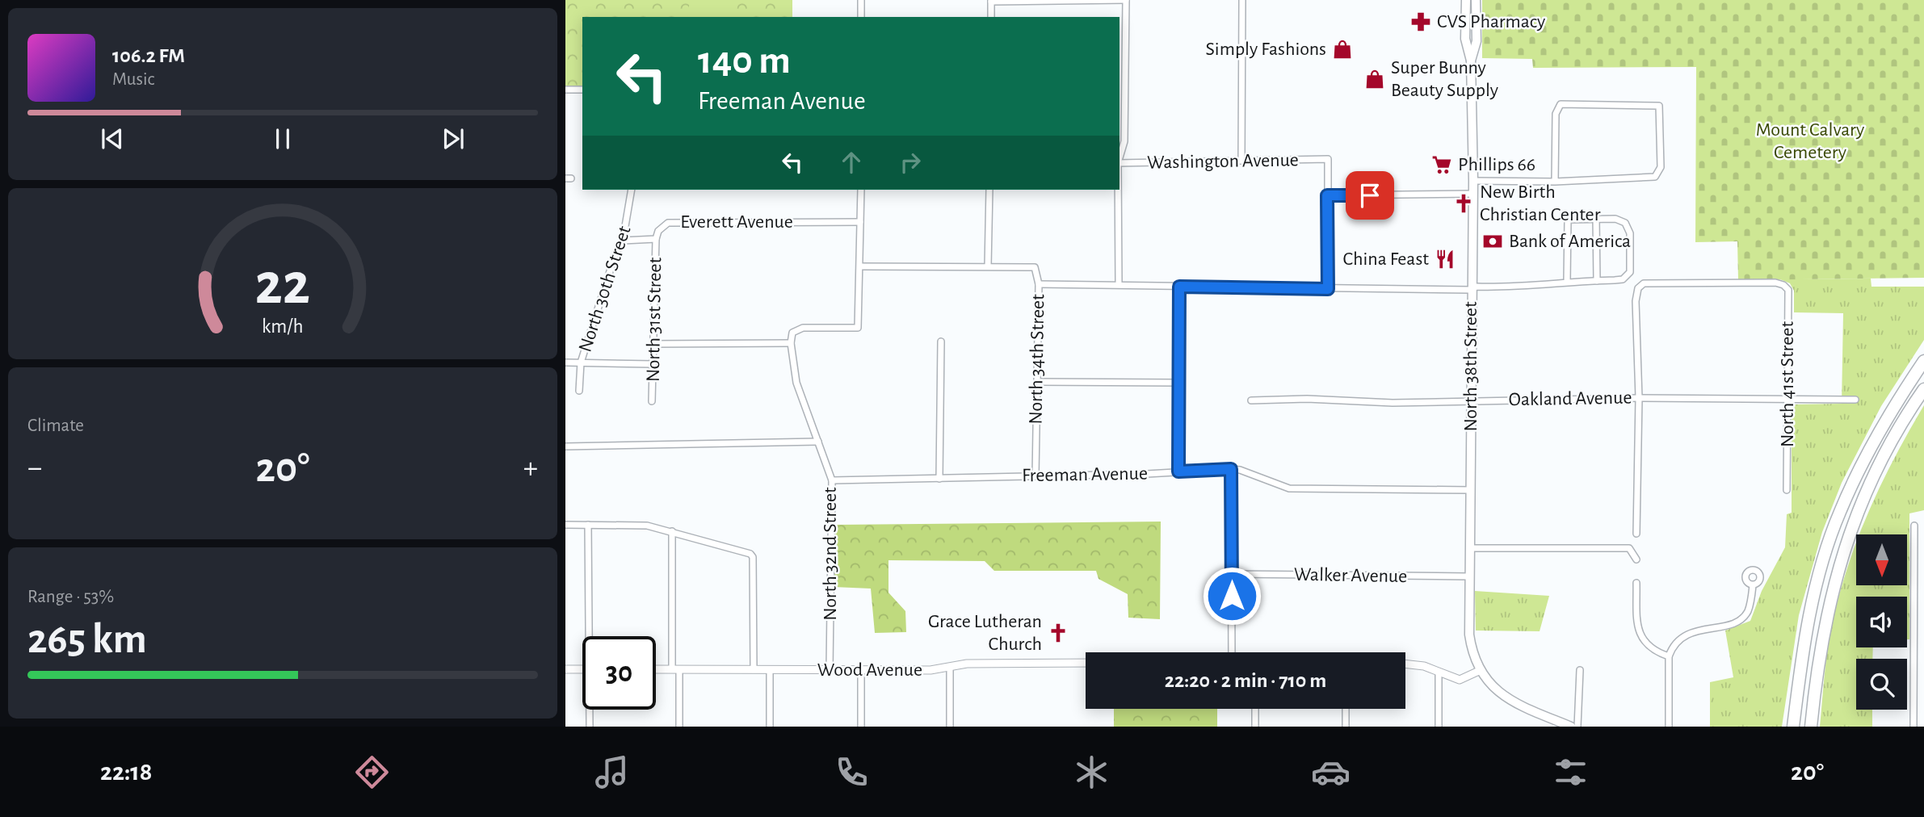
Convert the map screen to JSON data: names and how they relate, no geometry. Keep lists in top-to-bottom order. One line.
{"streets":{"main road":["North 38th Street"],"street":["Washington Avenue","Everett Avenue","North 30th Street","North 31st Street","North 34th Street","North 41st Street","Oakland Avenue","Freeman Avenue","North 32nd Street","Walker Avenue","Wood Avenue"]},"crossings":[["Everett Avenue","North 30th Street"],["Everett Avenue","North 31st Street"],["North 34th Street","Freeman Avenue"],["North 38th Street","Oakland Avenue"],["North 38th Street","Freeman Avenue"],["North 38th Street","Walker Avenue"],["North 41st Street","Oakland Avenue"],["Freeman Avenue","North 32nd Street"],["North 32nd Street","Wood Avenue"]],"parks":["Mount Calvary Cemetery"],"places":{"pharmacy":["CVS Pharmacy"],"shop":["Simply Fashions","Super Bunny Beauty Supply"],"supermarket":["Phillips 66"],"church":["New Birth Christian Center","Grace Lutheran Church"],"bank":["Bank of America"],"restaurant":["China Feast"]},"north":"bottom","page":{"turn":["140 m","Freeman Avenue"],"song":["106.2 FM","Music"],"tile":["Climate",["Range · 53%","265 km"]],"heat":["−","20°","+"],"limit":"30","trip":"22:20 · 2 min · 710 m","tabs":["22:18","20°"],"gauge":["22","km/h"]}}
